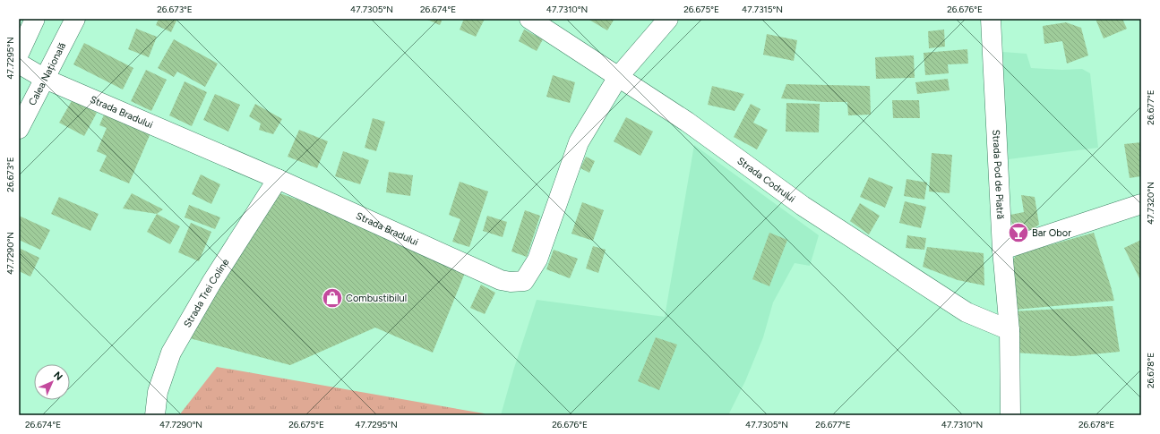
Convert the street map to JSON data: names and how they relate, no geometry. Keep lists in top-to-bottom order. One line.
{"streets":{"street":["Calea Națională","Strada Bradului","Strada Pod de Piatră","Strada Codrului","Strada Trei Coline"]},"crossings":[["Calea Națională","Strada Bradului"],["Strada Bradului","Strada Codrului"],["Strada Bradului","Strada Trei Coline"],["Strada Pod de Piatră","Strada Codrului"]],"places":{"bar":["Bar Obor"],"shop":["Combustibilul"]},"north":"top right","coordinates":["26.673°E","47.7305°N","26.674°E","47.7310°N","26.675°E","47.7315°N","26.676°E","47.7295°N","26.677°E","47.7320°N","47.7290°N","26.678°E"]}
